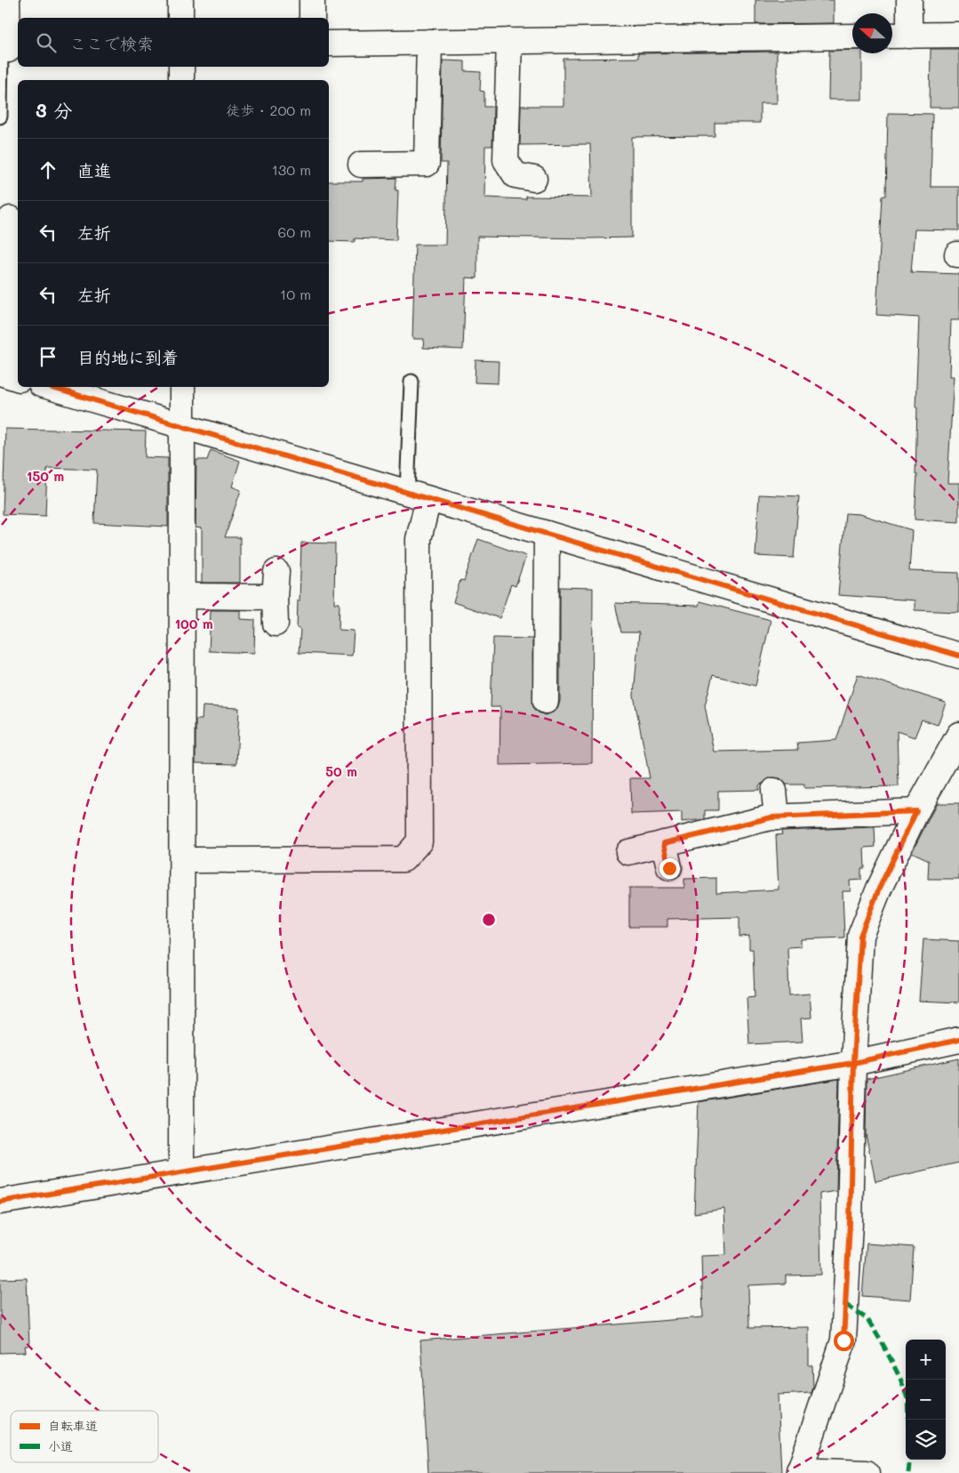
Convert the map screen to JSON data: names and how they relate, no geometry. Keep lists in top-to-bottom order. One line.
{"legend":["自転車道","小道"],"north":"left","page":{"search":"ここで検索","heading":["3 分","徒歩 · 200 m"],"list":[["直進","130 m"],["左折","60 m"],["左折","10 m"],"目的地に到着"],"map_buttons":["+","−"]},"rings":["150 m","100 m","50 m"]}
